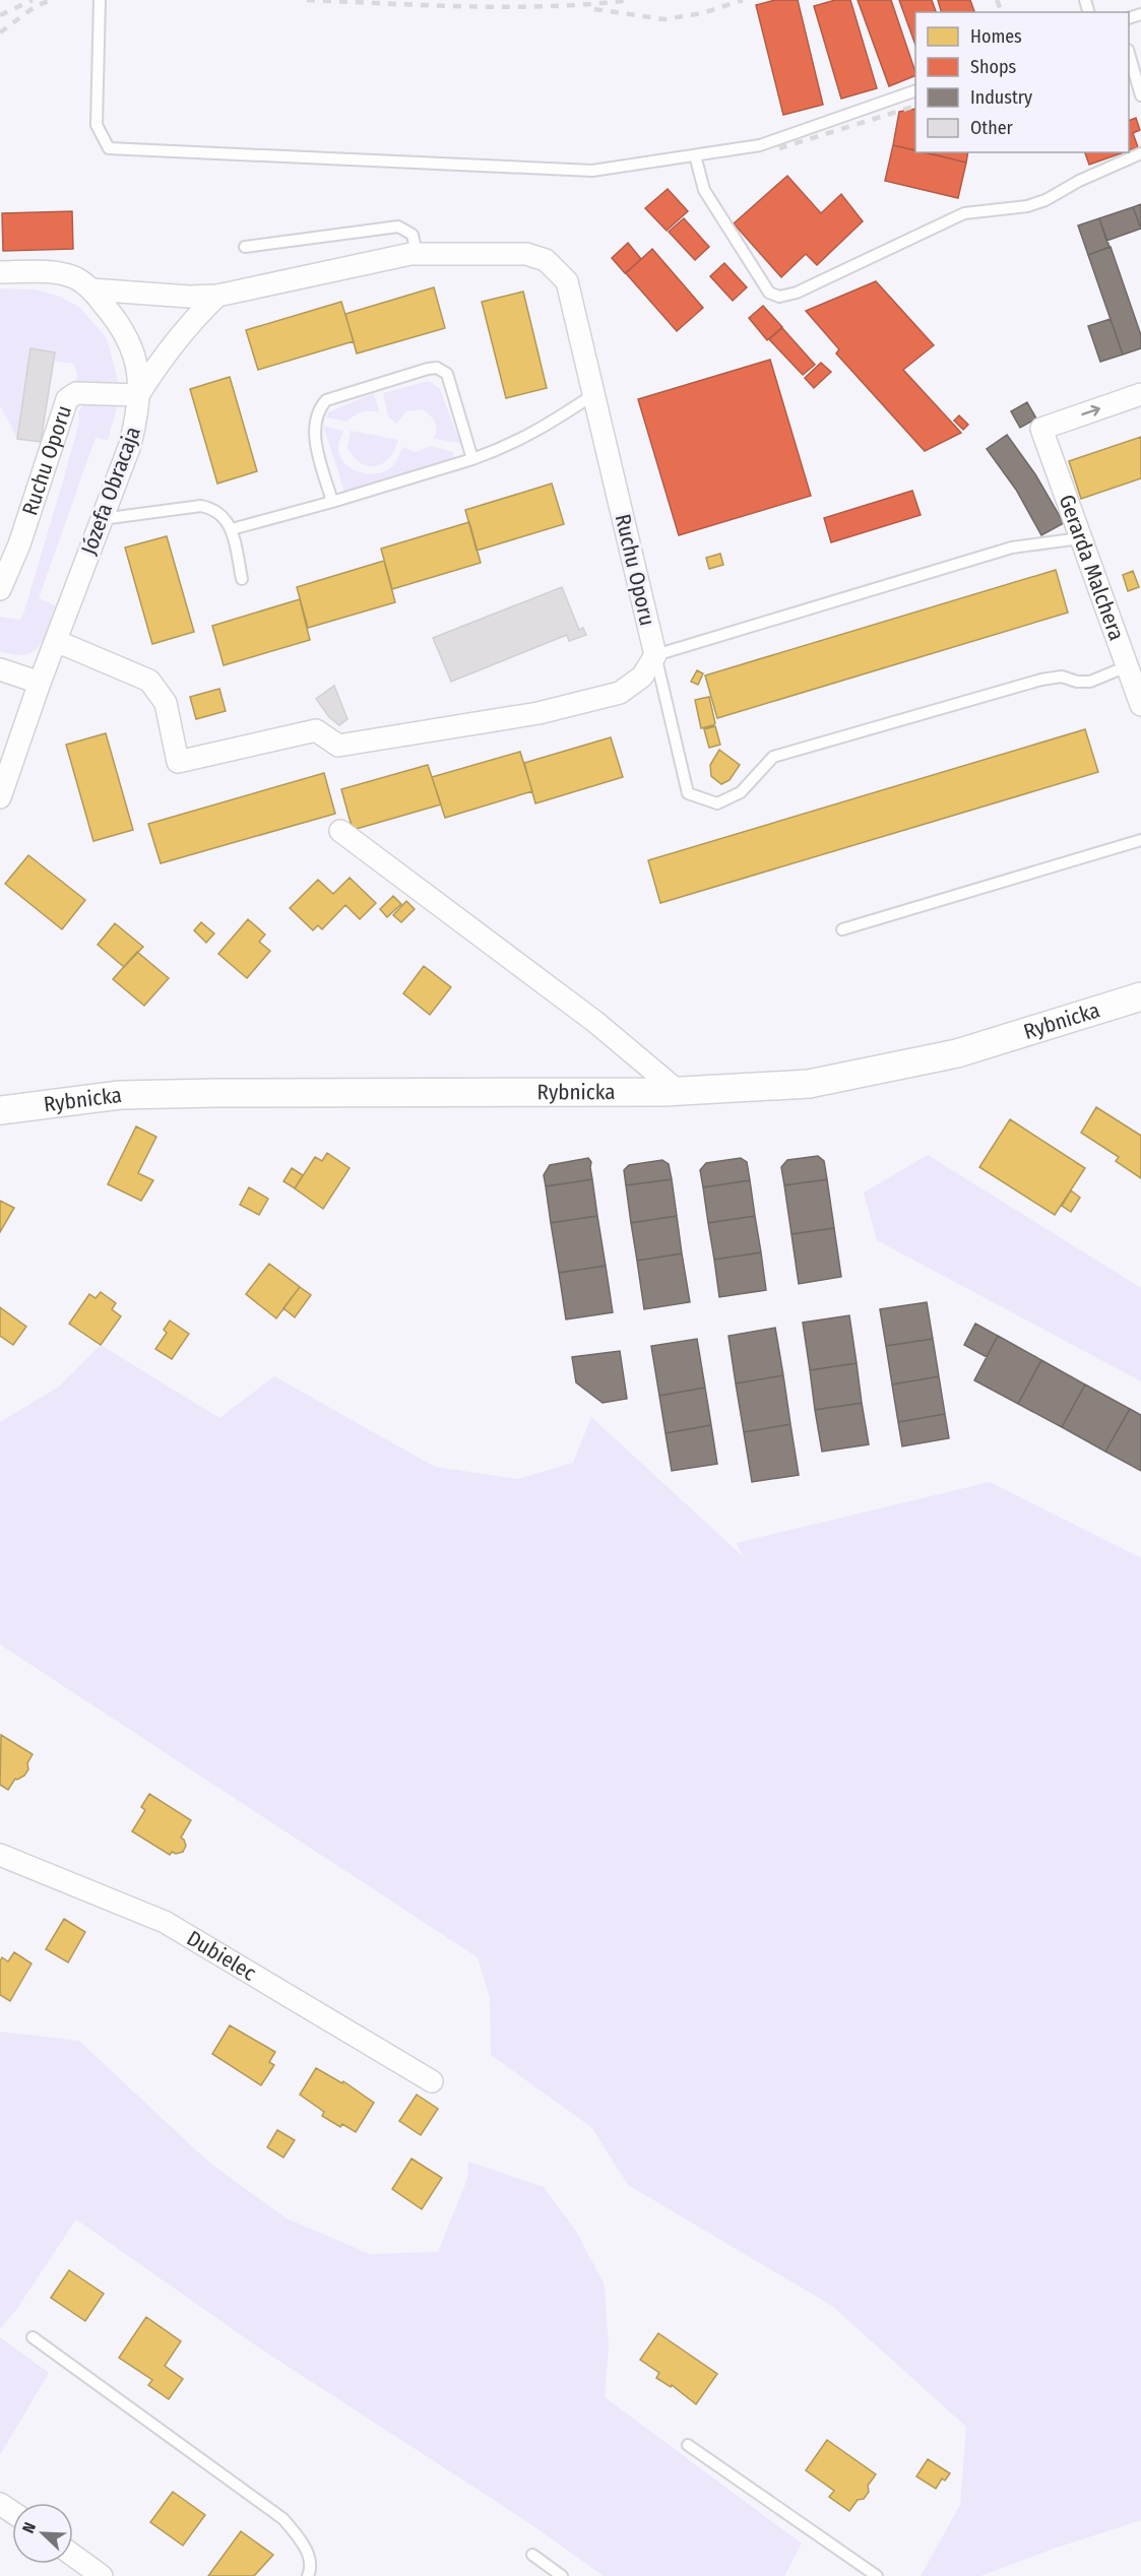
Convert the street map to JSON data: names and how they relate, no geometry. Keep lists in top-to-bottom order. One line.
{"streets":{"street":["Ruchu Oporu","Józefa Obracaja","Gerarda Malchera","Rybnicka","Dubielec"]},"crossings":[["Ruchu Oporu","Józefa Obracaja"]],"legend":["Homes","Shops","Industry","Other"],"north":"top left"}
